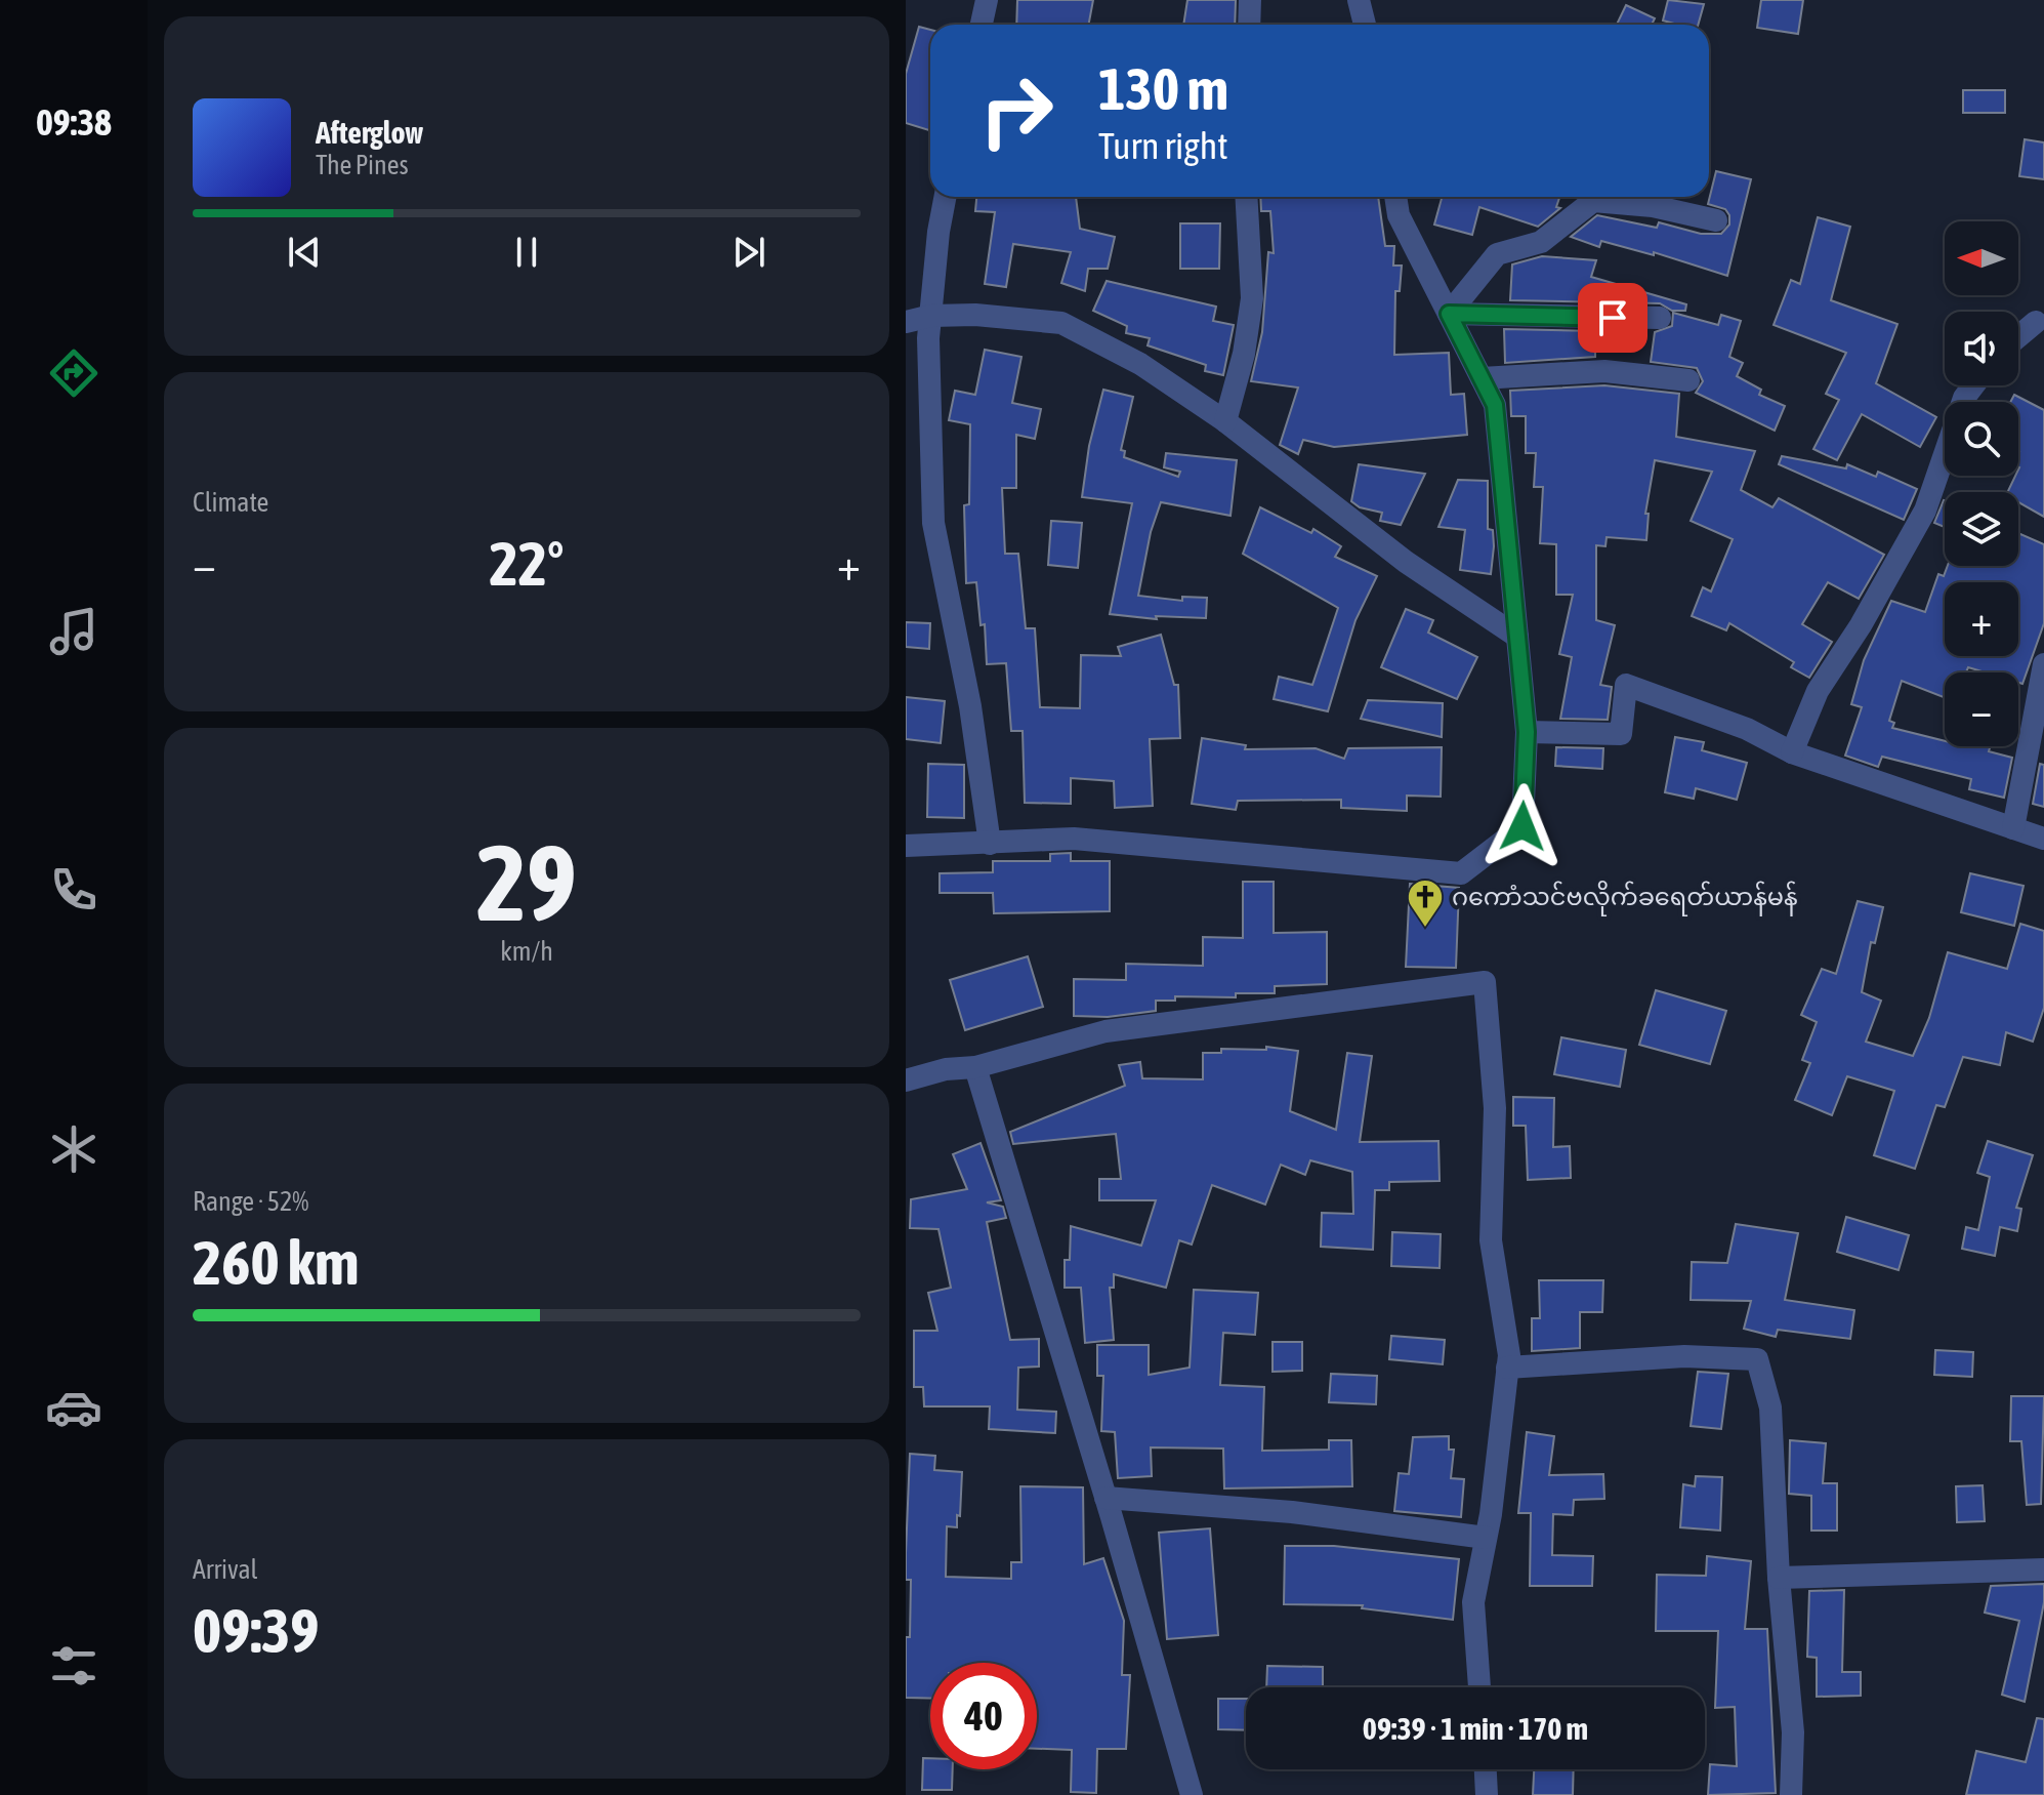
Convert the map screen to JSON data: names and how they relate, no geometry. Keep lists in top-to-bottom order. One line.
{"places":{"church":["ဂကောံသင်ဗလိုက်ခရေတ်ယာန်မန်"]},"north":"left","page":{"tabs":"09:38","turn":["130 m","Turn right"],"song":["Afterglow","The Pines"],"map_buttons":["+","−"],"tile":["Climate",["29","km/h"],["Range · 52%","260 km"],["Arrival","09:39"]],"heat":["−","22°","+"],"limit":"40","trip":"09:39 · 1 min · 170 m"}}
